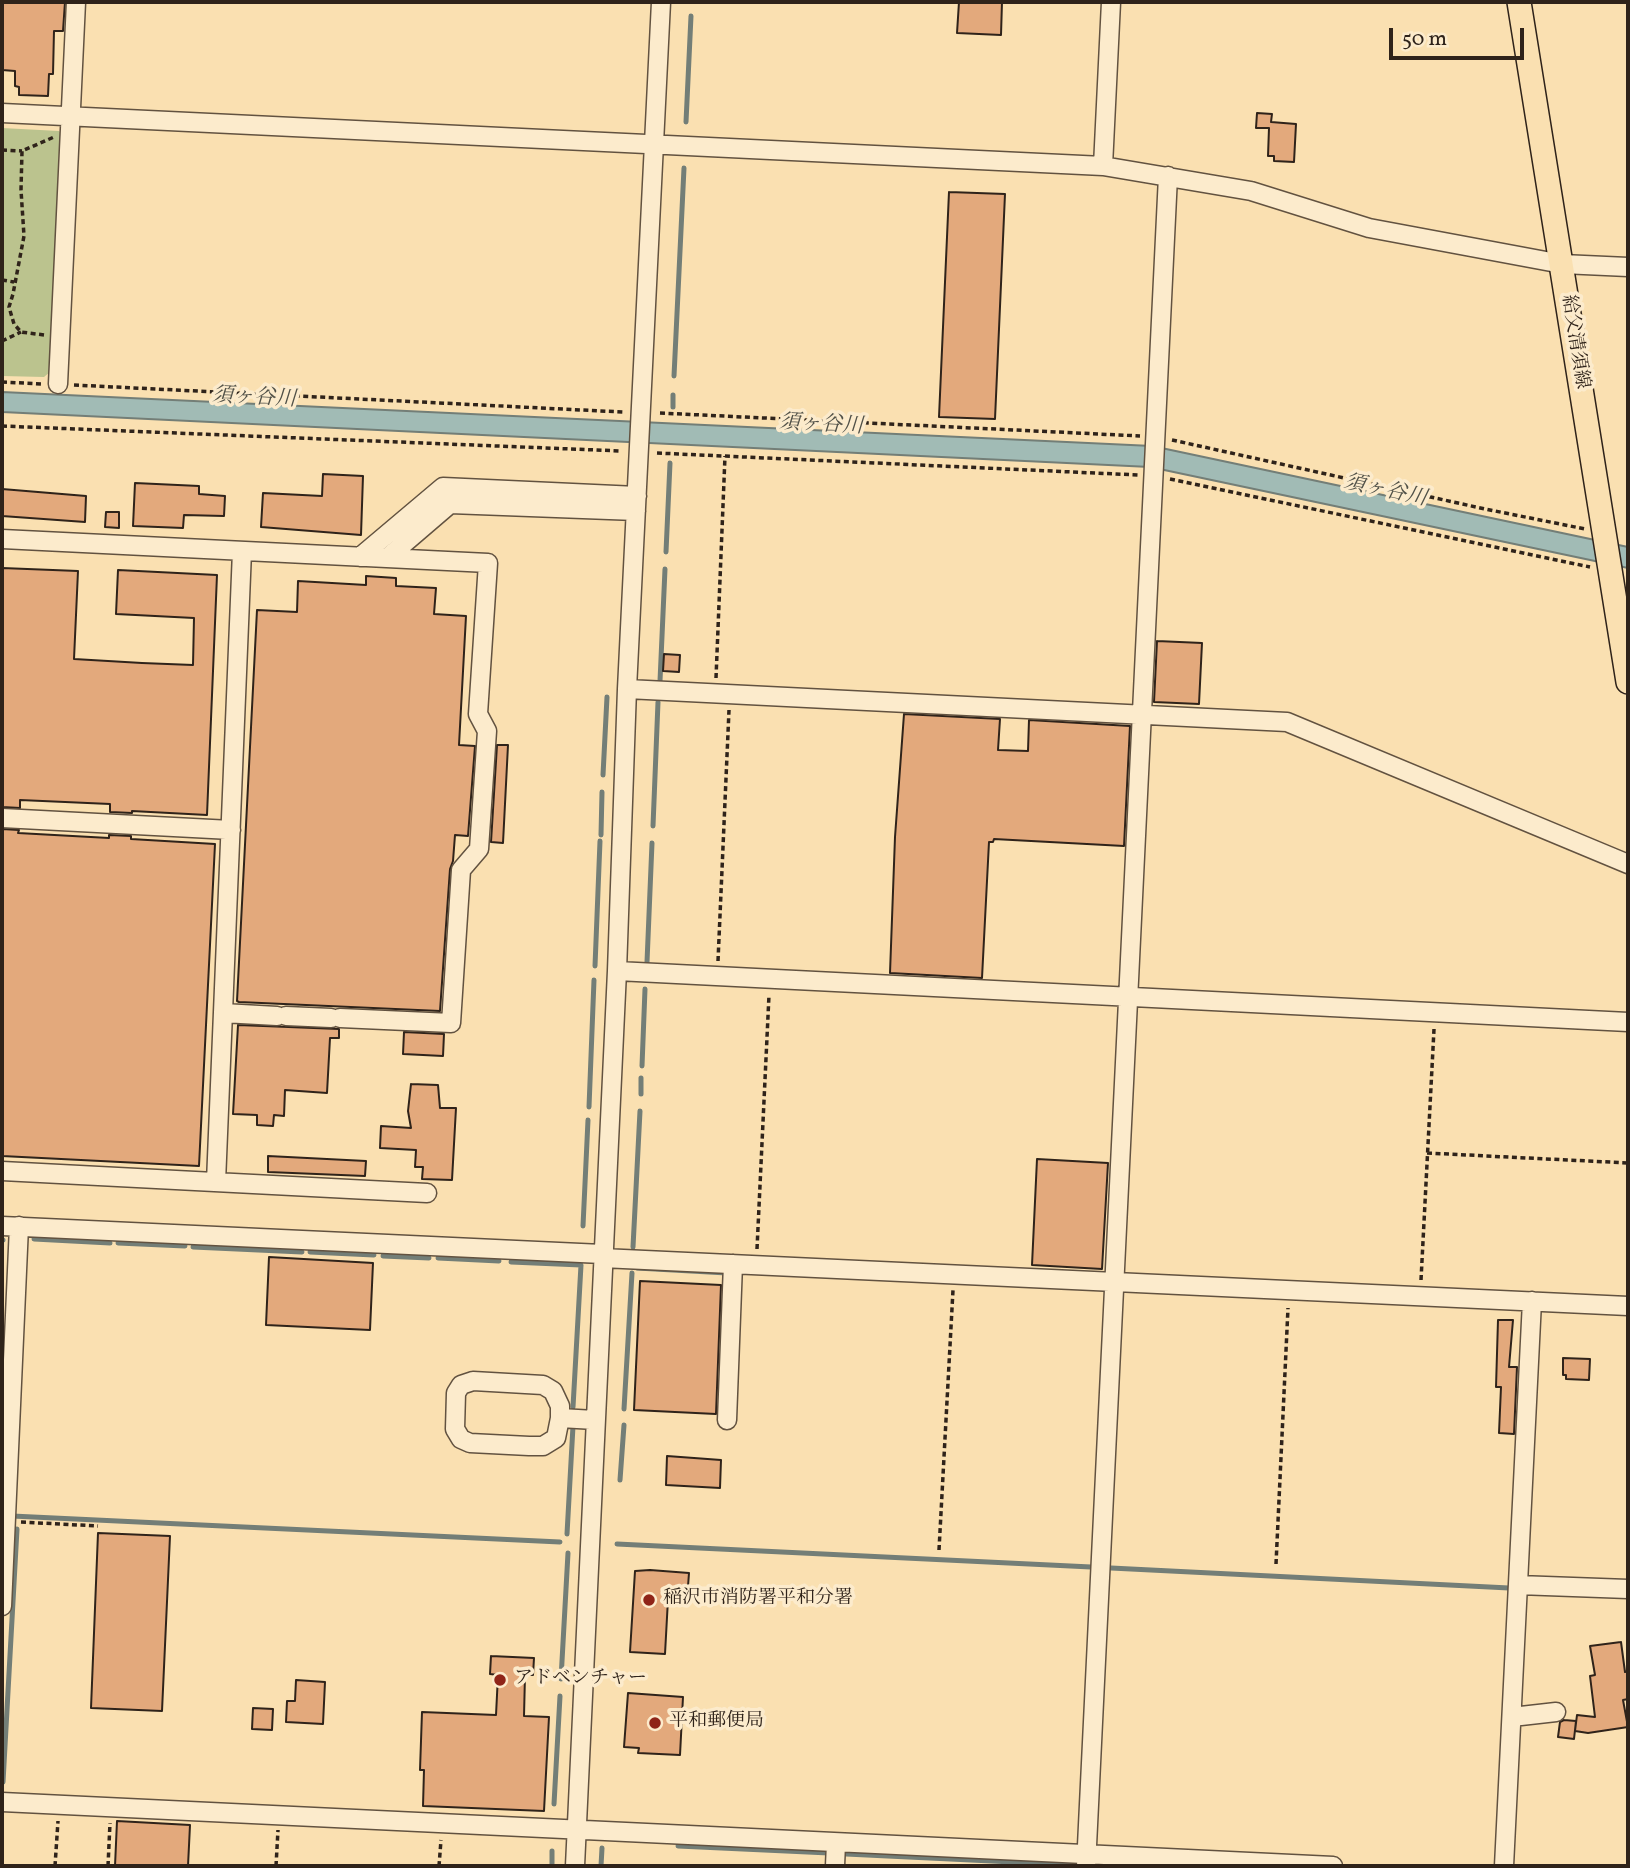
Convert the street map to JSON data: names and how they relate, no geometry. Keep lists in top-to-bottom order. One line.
{"streets":{"main road":["給父清須線"]},"water":["須ヶ谷川"],"places":["稲沢市消防署平和分署","アドベンチャー","平和郵便局"],"scale_bar":"50 m"}
